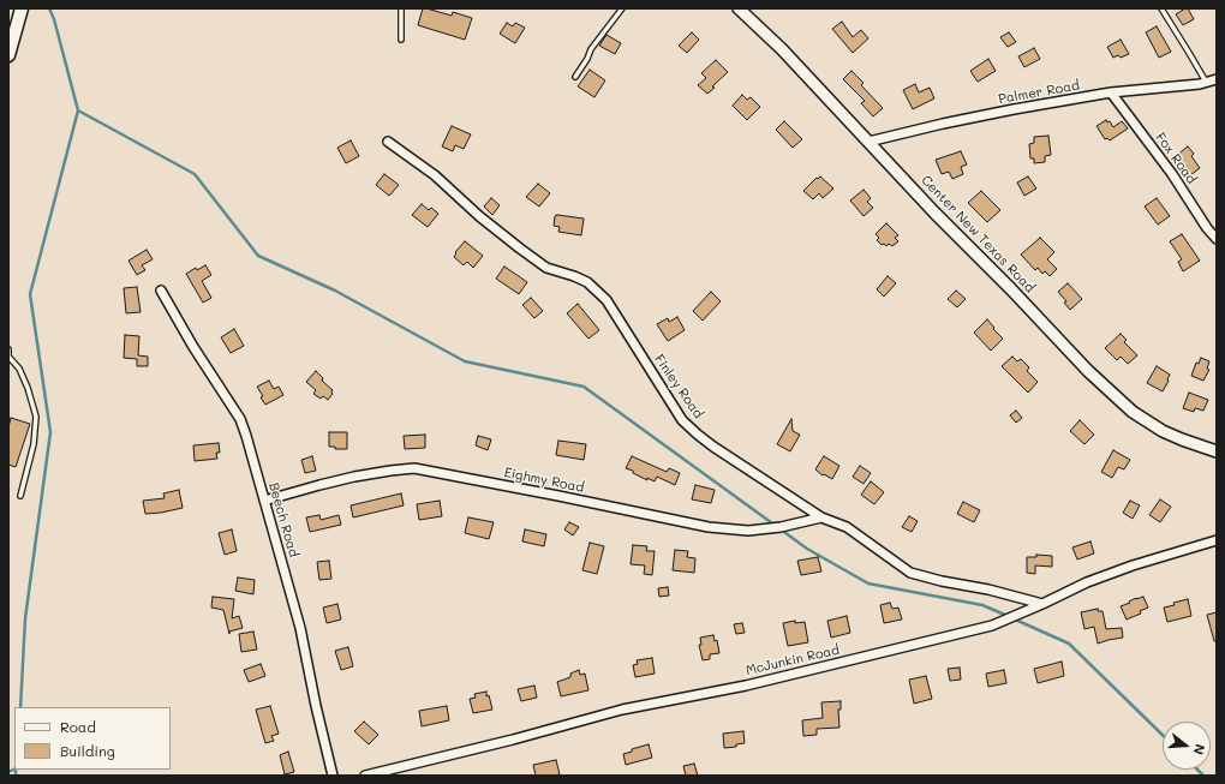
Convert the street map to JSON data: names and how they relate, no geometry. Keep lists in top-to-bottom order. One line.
{"streets":{"street":["Palmer Road","Fox Road","Center New Texas Road","Finley Road","Eighmy Road","Beech Road","McJunkin Road"]},"crossings":[["Palmer Road","Fox Road"],["Palmer Road","Center New Texas Road"],["Finley Road","Eighmy Road"],["Finley Road","McJunkin Road"],["Eighmy Road","Beech Road"]],"legend":["Road","Building"],"north":"right"}
